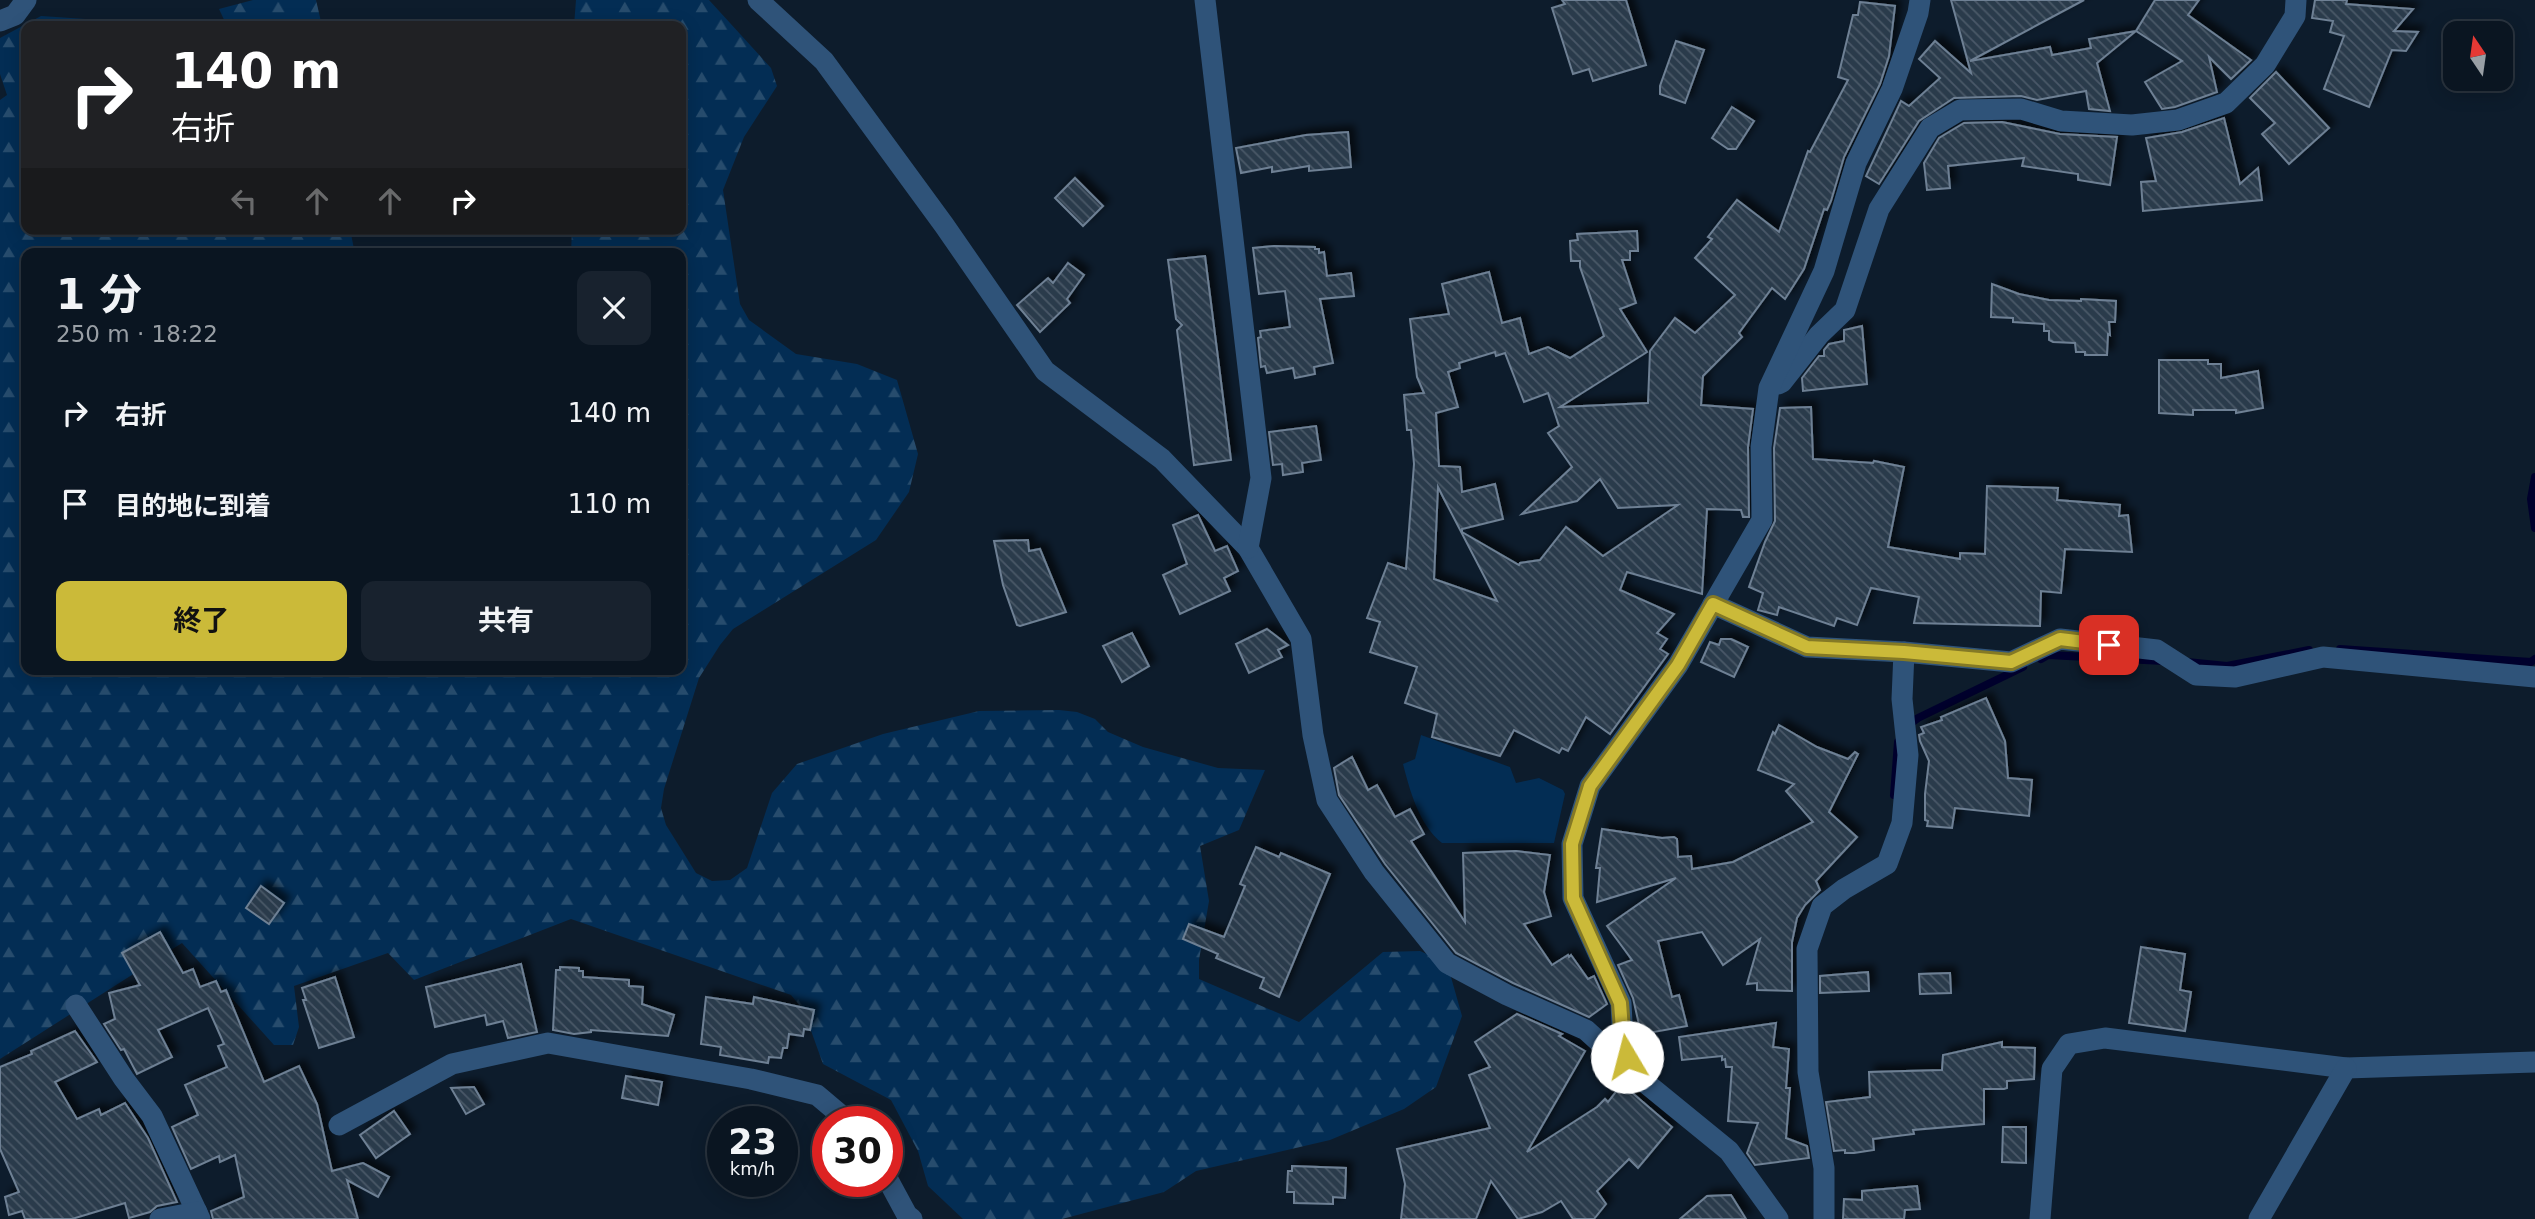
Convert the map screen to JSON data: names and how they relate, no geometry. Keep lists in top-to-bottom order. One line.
{"north":"top","page":{"turn":["140 m","右折"],"heading":["1 分","250 m · 18:22"],"list":[{"name":"右折","value":"140 m"},{"name":"目的地に到着","value":"110 m"}],"buttons":["終了","共有"],"speed":"23 km/h","limit":"30"}}
